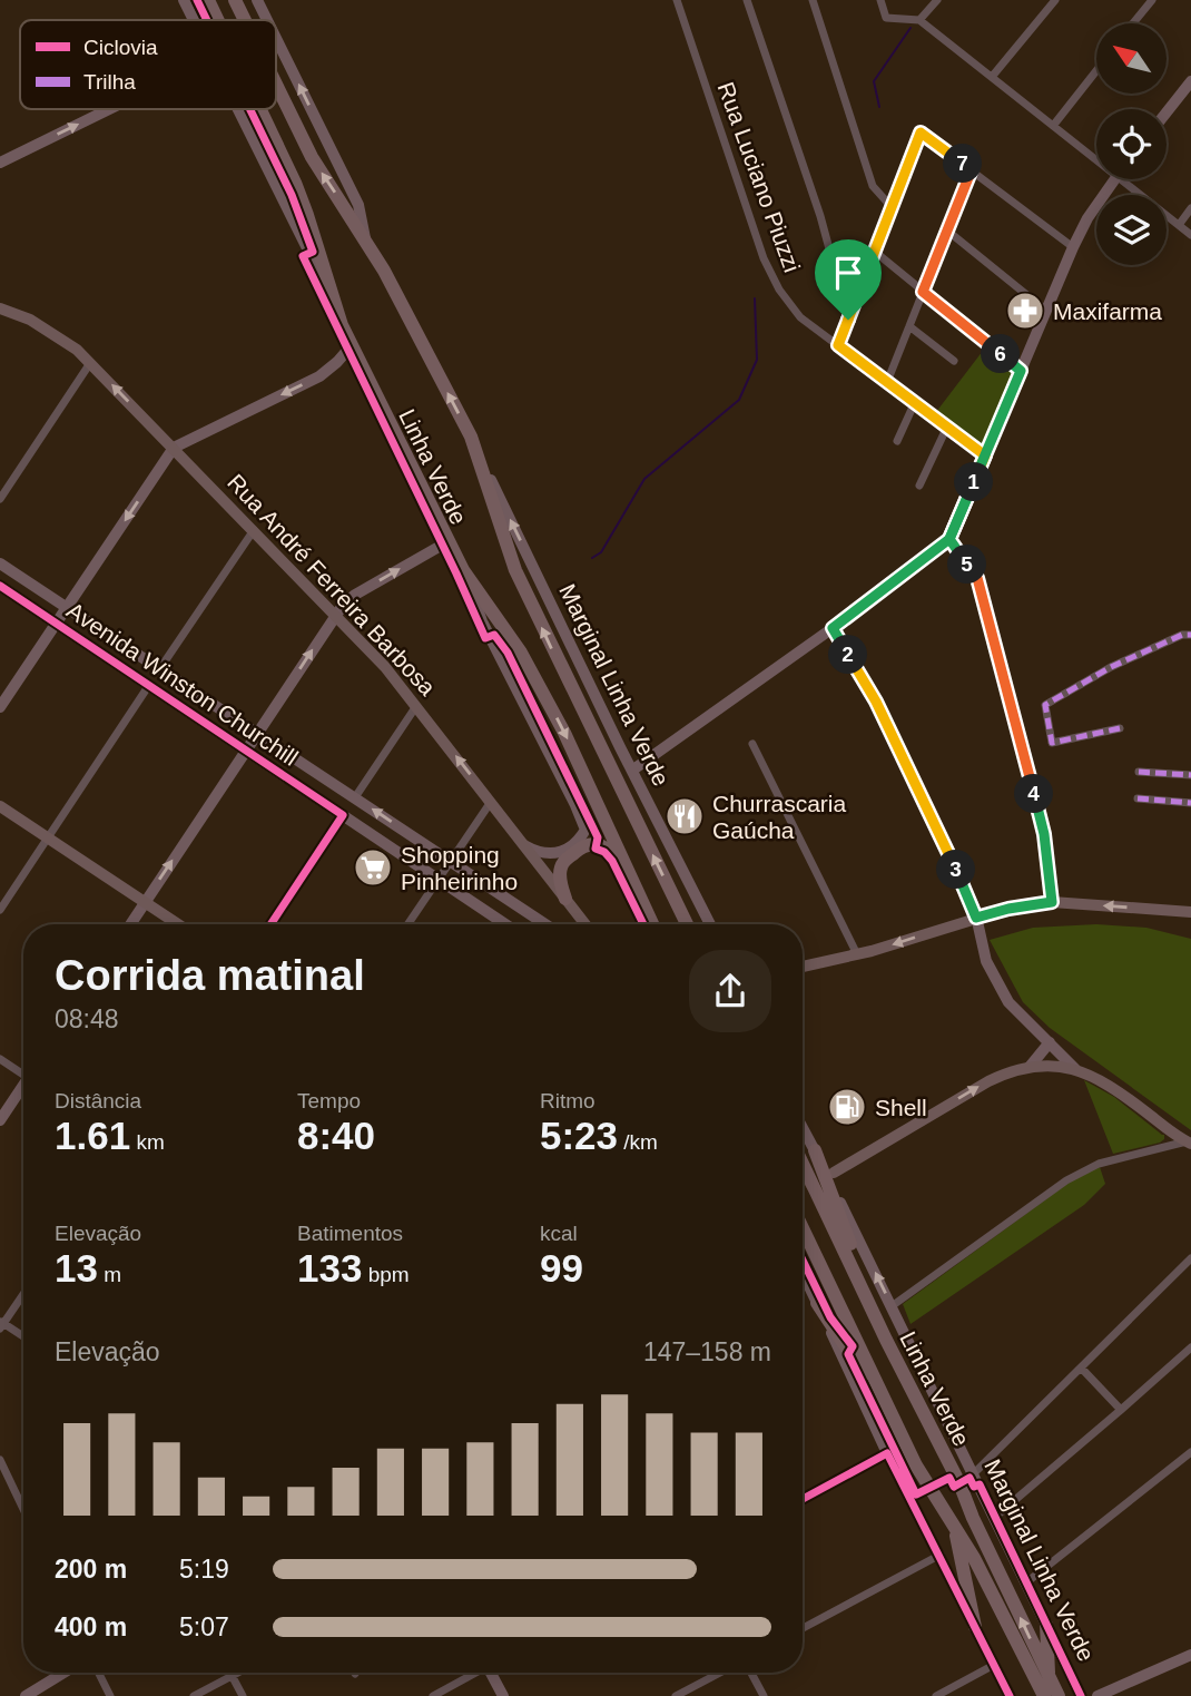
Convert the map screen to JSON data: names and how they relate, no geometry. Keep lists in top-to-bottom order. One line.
{"streets":{"highway":["Linha Verde"],"main road":["Rua André Ferreira Barbosa","Avenida Winston Churchill","Marginal Linha Verde"],"street":["Rua Luciano Piuzzi"]},"crossings":[["Linha Verde","Marginal Linha Verde"]],"one_way":["Marginal Linha Verde"],"places":{"pharmacy":["Maxifarma"],"restaurant":["Churrascaria Gaúcha"],"supermarket":["Shopping Pinheirinho"],"fuel station":["Shell"]},"legend":["Ciclovia","Trilha"],"north":"top left","page":{"pins":["7","6","1","5","2","4","3"],"heading":["Corrida matinal","08:48"],"stats":[["Distância","1.61 km"],["Tempo","8:40"],["Ritmo","5:23 /km"],["Elevação","13 m"],["Batimentos","133 bpm"],["kcal","99"]],"chart":["Elevação","147–158 m"],"list":[{"name":"200 m","note":"5:19"},{"name":"400 m","note":"5:07"}]}}
